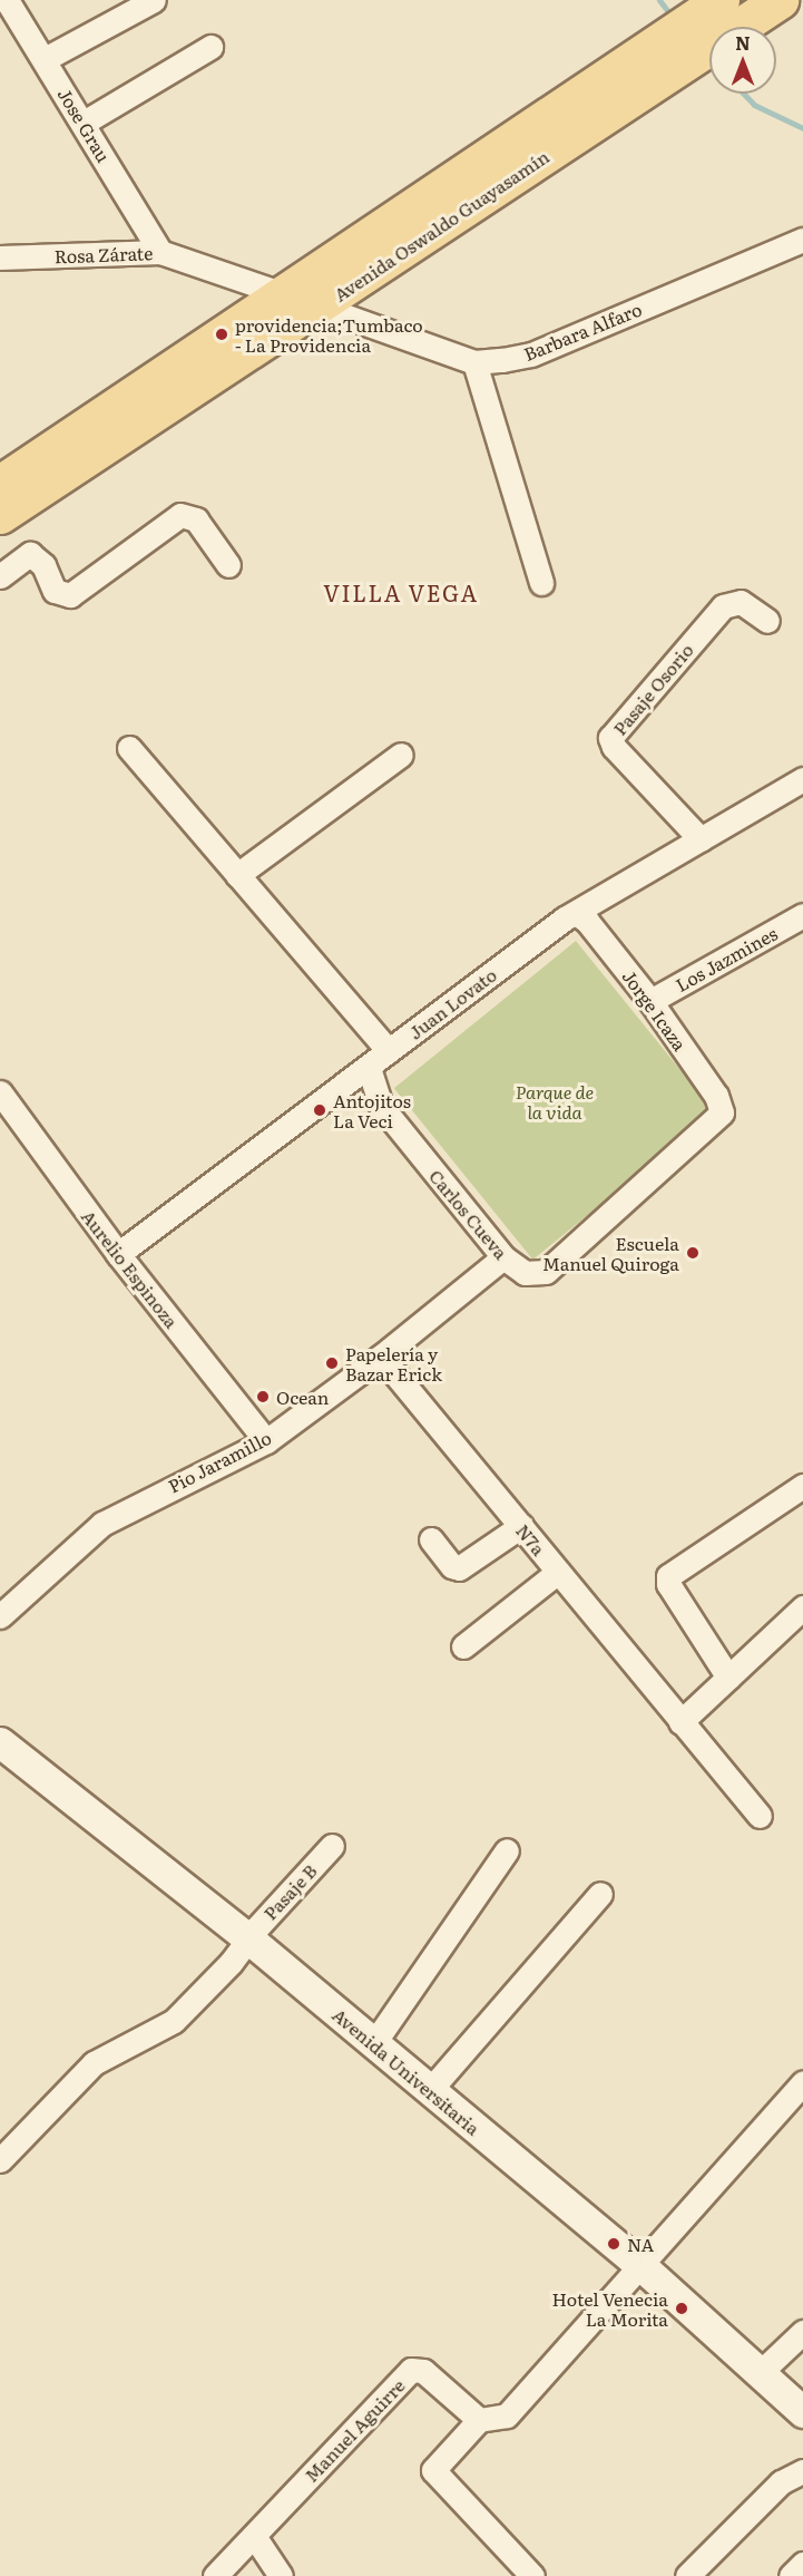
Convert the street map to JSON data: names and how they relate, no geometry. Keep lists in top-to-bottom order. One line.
{"streets":{"main road":["Avenida Oswaldo Guayasamín"],"street":["Jose Grau","Rosa Zárate","Barbara Alfaro","Pasaje Osorio","Los Jazmines","Juan Lovato","Jorge Icaza","Carlos Cueva","Aurelio Espinoza","Pio Jaramillo","N7a","Pasaje B","Avenida Universitaria","Manuel Aguirre"]},"crossings":[["Jose Grau","Rosa Zárate"],["Avenida Oswaldo Guayasamín","Rosa Zárate"],["Avenida Oswaldo Guayasamín","Barbara Alfaro"],["Pasaje Osorio","Juan Lovato"],["Los Jazmines","Jorge Icaza"],["Juan Lovato","Jorge Icaza"],["Juan Lovato","Carlos Cueva"],["Juan Lovato","Aurelio Espinoza"],["Jorge Icaza","Carlos Cueva"],["Carlos Cueva","Pio Jaramillo"],["Aurelio Espinoza","Pio Jaramillo"],["Pio Jaramillo","N7a"],["Pasaje B","Avenida Universitaria"]],"districts":["VILLA VEGA"],"parks":["Parque de la vida"],"places":["providencia;Tumbaco - La Providencia","Antojitos La Veci","Escuela Manuel Quiroga","Papelería y Bazar Erick","Ocean","NA","Hotel Venecia La Morita"],"north":"top"}
